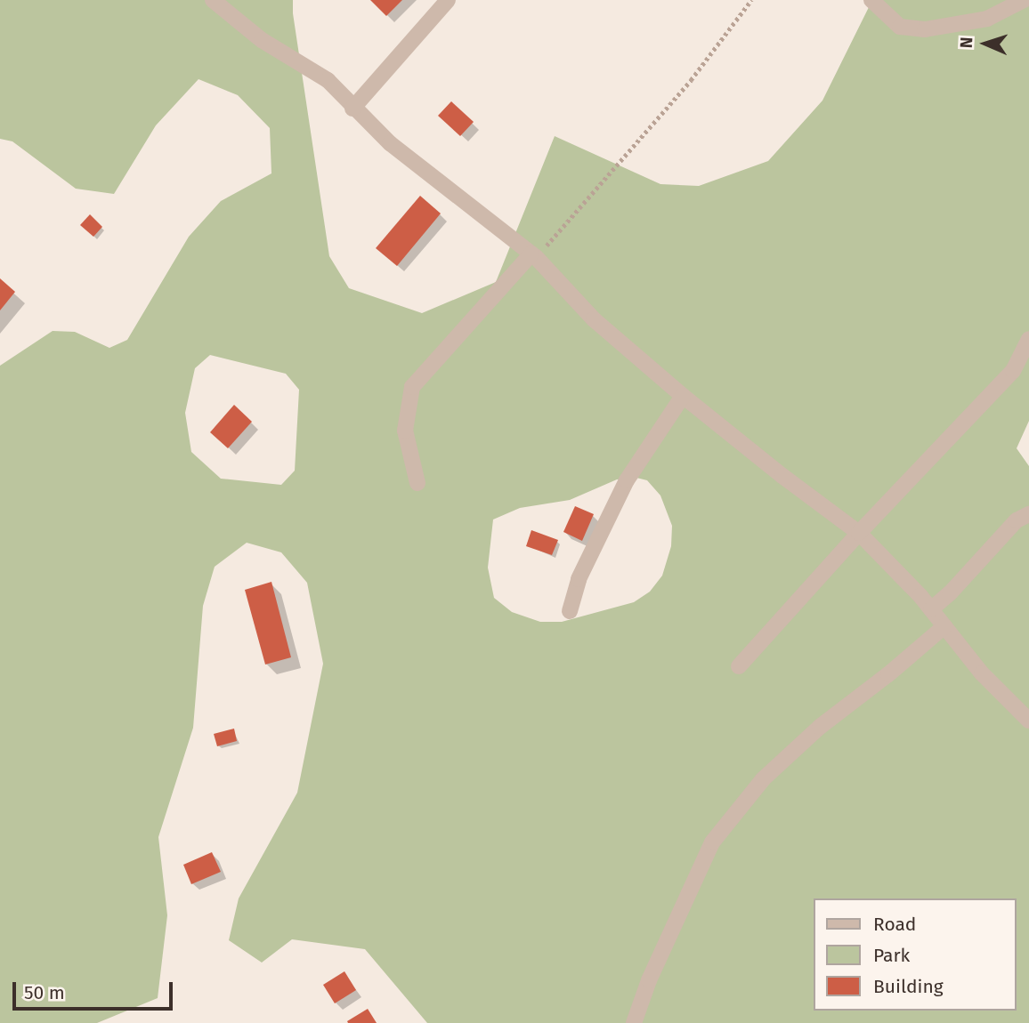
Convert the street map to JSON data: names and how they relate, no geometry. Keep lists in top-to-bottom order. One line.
{"legend":["Road","Park","Building"],"scale_bar":"50 m","north":"left"}
